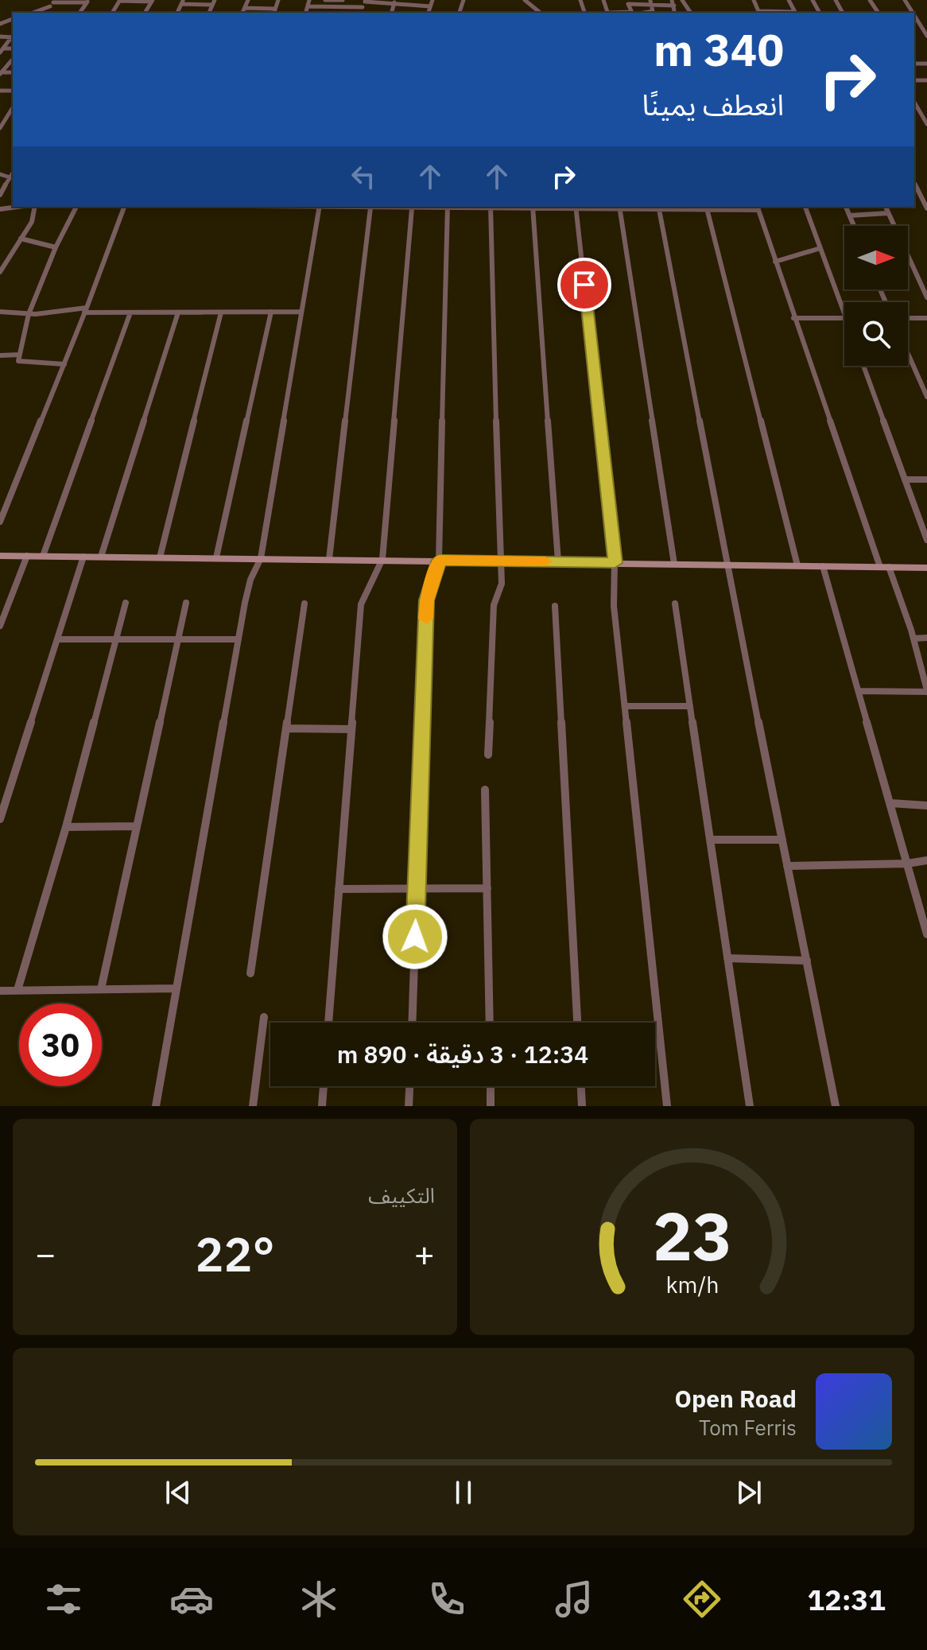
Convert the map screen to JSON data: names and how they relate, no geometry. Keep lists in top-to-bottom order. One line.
{"north":"right","page":{"turn":["340 m","انعطف يمينًا"],"limit":"30","trip":"12:34 · 3 دقيقة · 890 m","tile":"التكييف","heat":["−","22°","+"],"song":["Open Road","Tom Ferris"],"tabs":"12:31","gauge":["23","km/h"]}}
